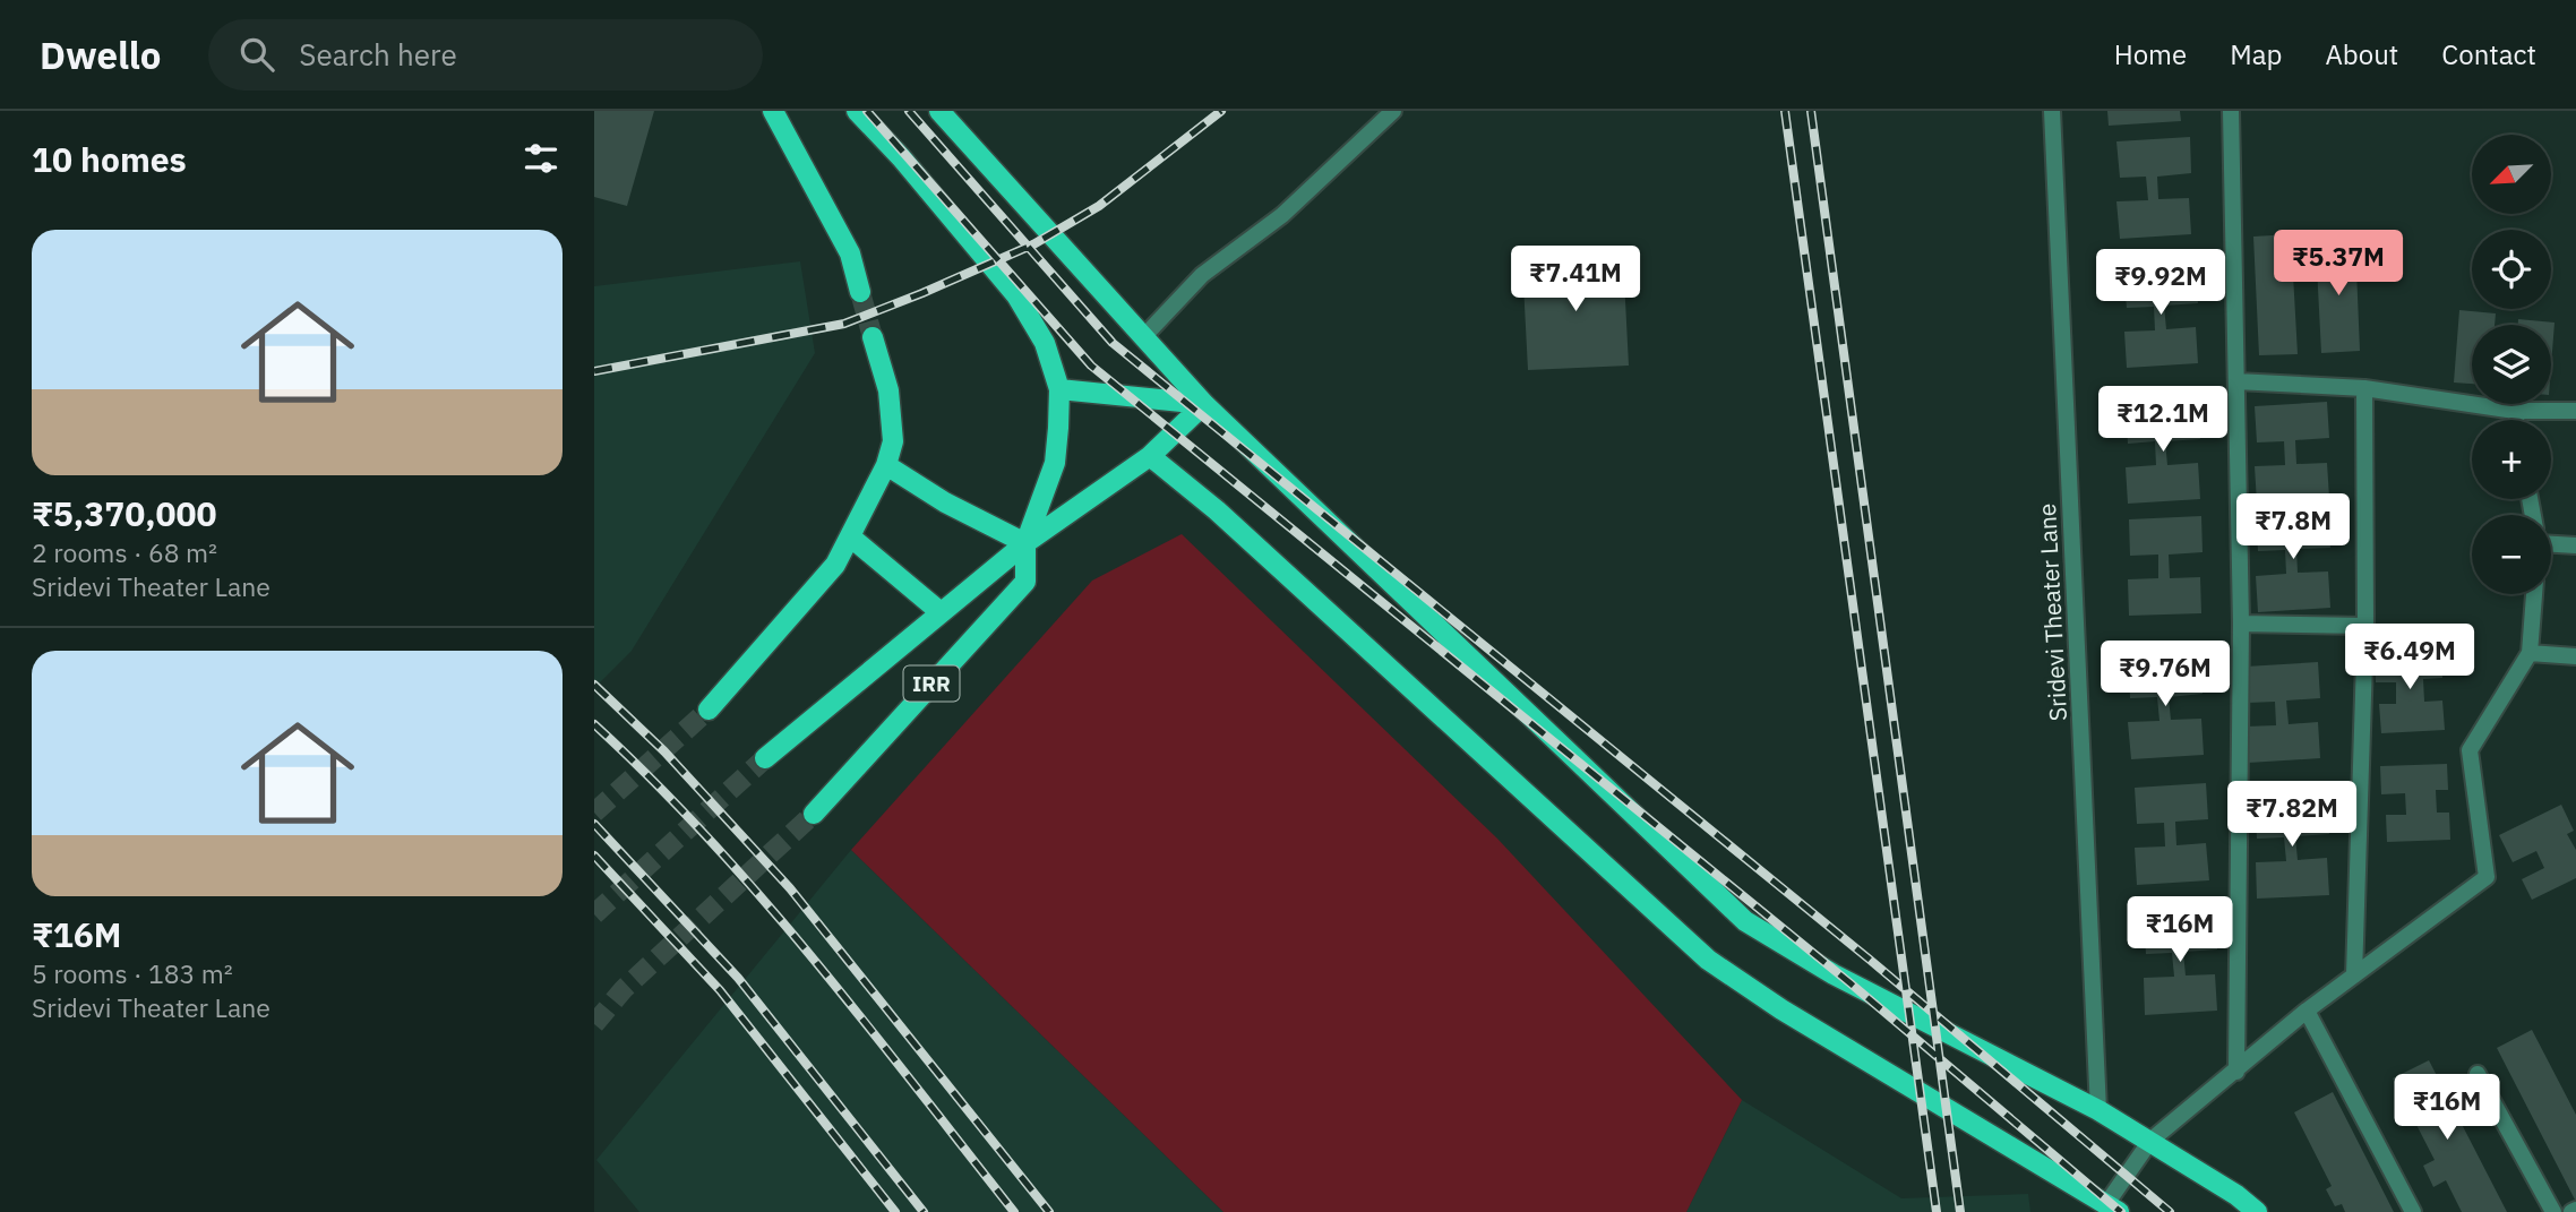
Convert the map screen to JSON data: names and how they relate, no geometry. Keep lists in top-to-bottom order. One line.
{"streets":{"main road":["IRR"],"street":["Sridevi Theater Lane"]},"north":"bottom left","page":{"header":"Dwello","search":"Search here","nav":["Home","Map","About","Contact"],"heading":"10 homes","map_buttons":["+","−"],"list":[{"name":"₹5,370,000","note":"2 rooms · 68 m² · Sridevi Theater Lane"},{"name":"₹16M","note":"5 rooms · 183 m² · Sridevi Theater Lane"}],"price":["₹5.37M","₹7.41M","₹9.92M","₹12.1M","₹7.8M","₹6.49M","₹9.76M","₹7.82M","₹16M","₹16M"]}}
